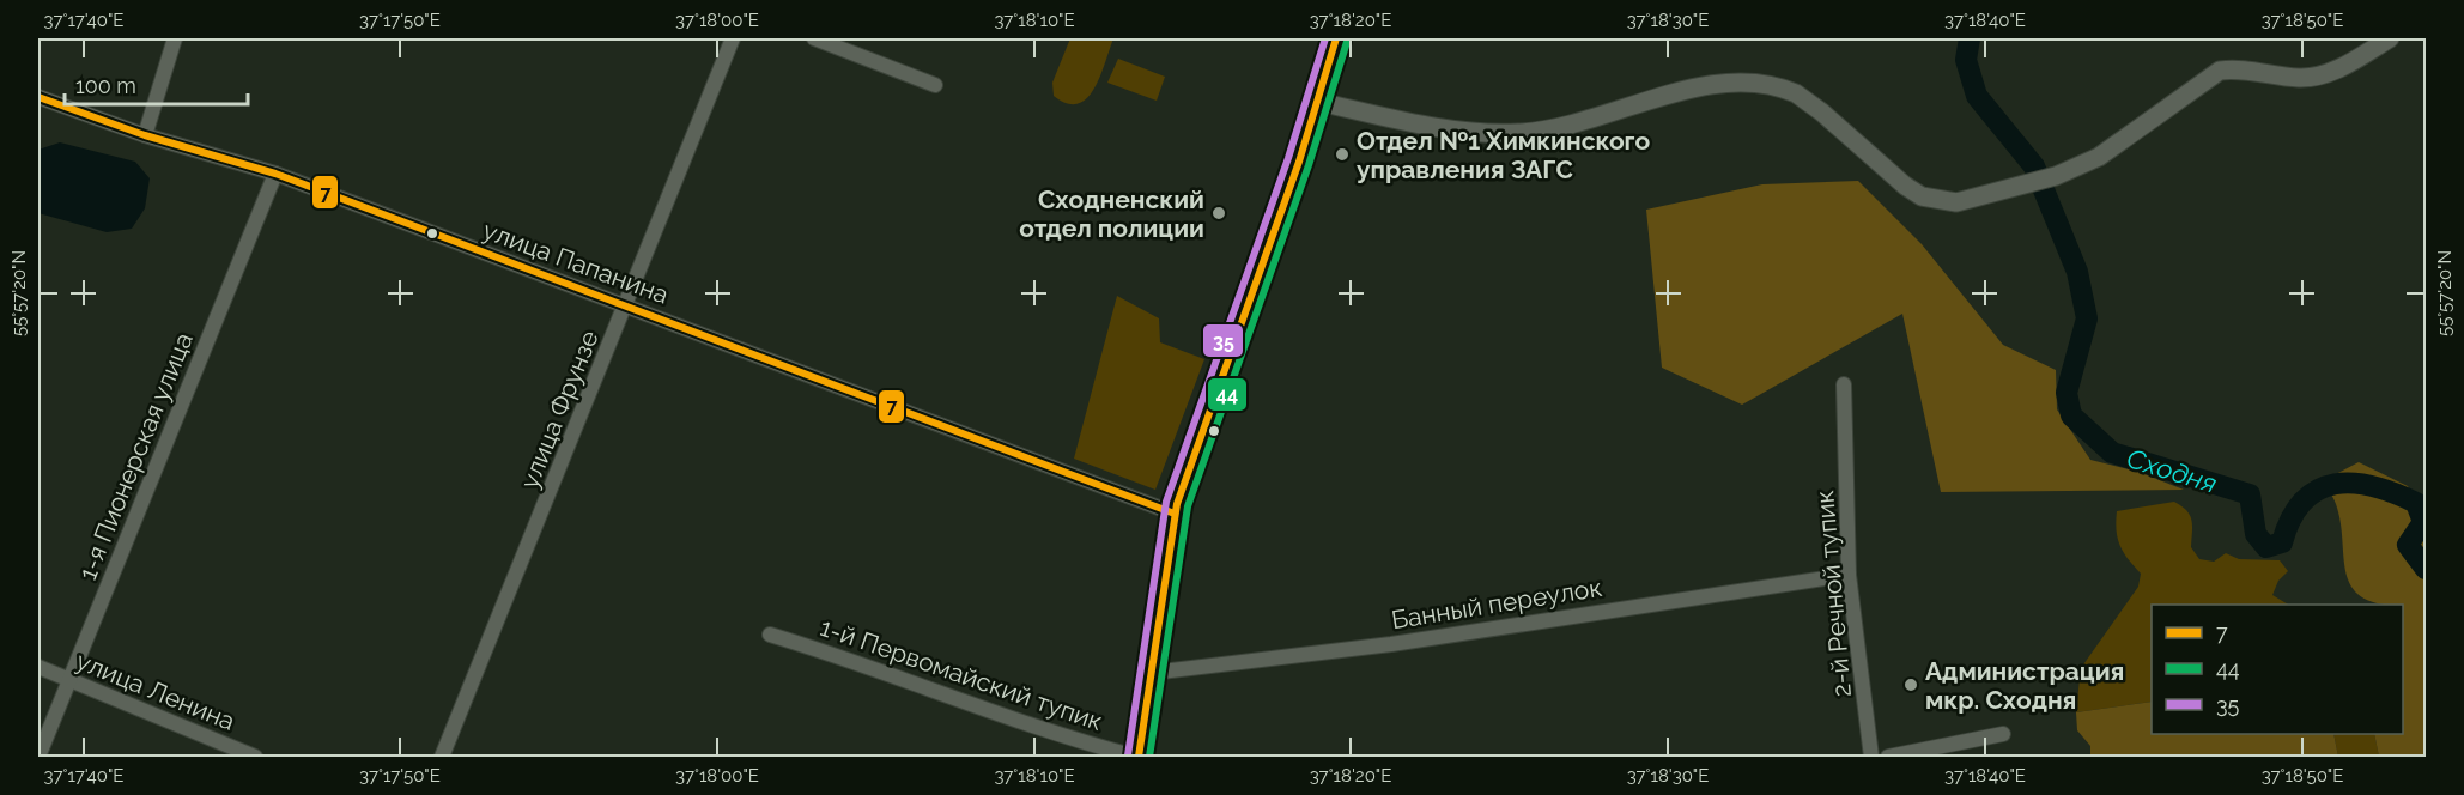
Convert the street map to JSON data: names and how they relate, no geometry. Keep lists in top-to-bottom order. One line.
{"streets":{"street":["улица Папанина","улица Фрунзе","1-я Пионерская улица","2-й Речной тупик","Банный переулок","1-й Первомайский тупик","улица Ленина"]},"crossings":[["улица Папанина","улица Фрунзе"],["улица Папанина","1-я Пионерская улица"],["1-я Пионерская улица","улица Ленина"],["2-й Речной тупик","Банный переулок"]],"water":["Сходня"],"places":["Отдел №1 Химкинского управления ЗАГС","Сходненский отдел полиции","Администрация мкр. Сходня"],"lines":["transit line 7","transit line 35","transit line 44"],"legend":["7","44","35"],"scale_bar":"100 m","coordinates":["37°17'40\"E","37°17'50\"E","37°18'00\"E","37°18'10\"E","37°18'20\"E","37°18'30\"E","37°18'40\"E","37°18'50\"E","55°57'20\"N"]}
